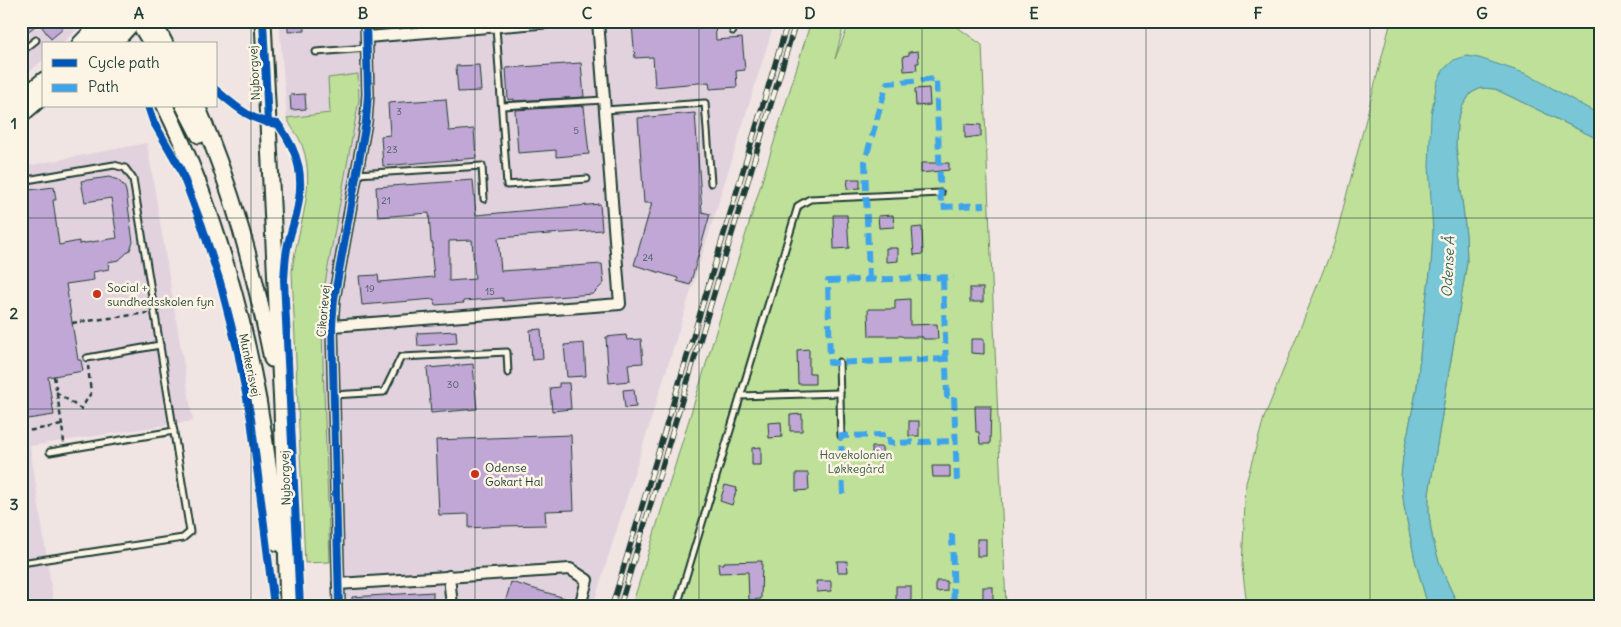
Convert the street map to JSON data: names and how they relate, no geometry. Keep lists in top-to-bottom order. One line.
{"streets":{"main road":["Nyborgvej","Munkerisvej"],"street":["Cikorievej"]},"crossings":[["Nyborgvej","Munkerisvej"]],"water":["Odense Å"],"parks":["Havekolonien Løkkegård"],"places":["Social + sundhedsskolen fyn","Odense Gokart Hal"],"house_numbers":["3","5","23","21","24","19","15","30"],"legend":["Cycle path","Path"],"grid":{"columns":["A","B","C","D","E","F","G"],"rows":["1","2","3"]}}
